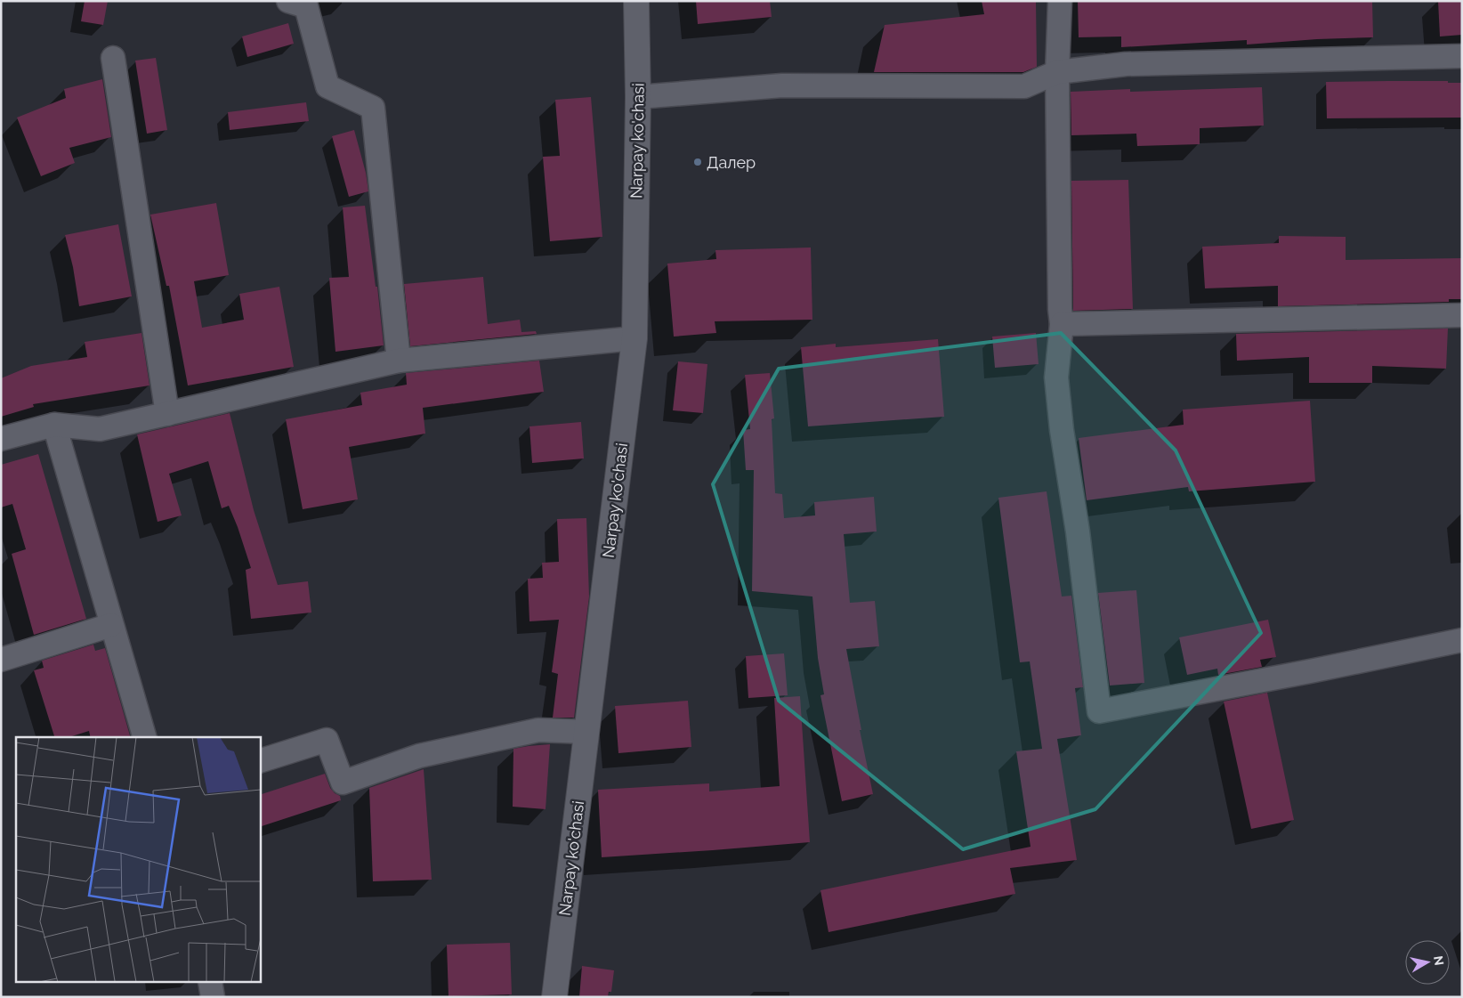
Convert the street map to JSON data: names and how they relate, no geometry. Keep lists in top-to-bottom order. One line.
{"streets":{"main road":["Narpay ko'chasi"]},"places":["Далер"],"north":"right"}
